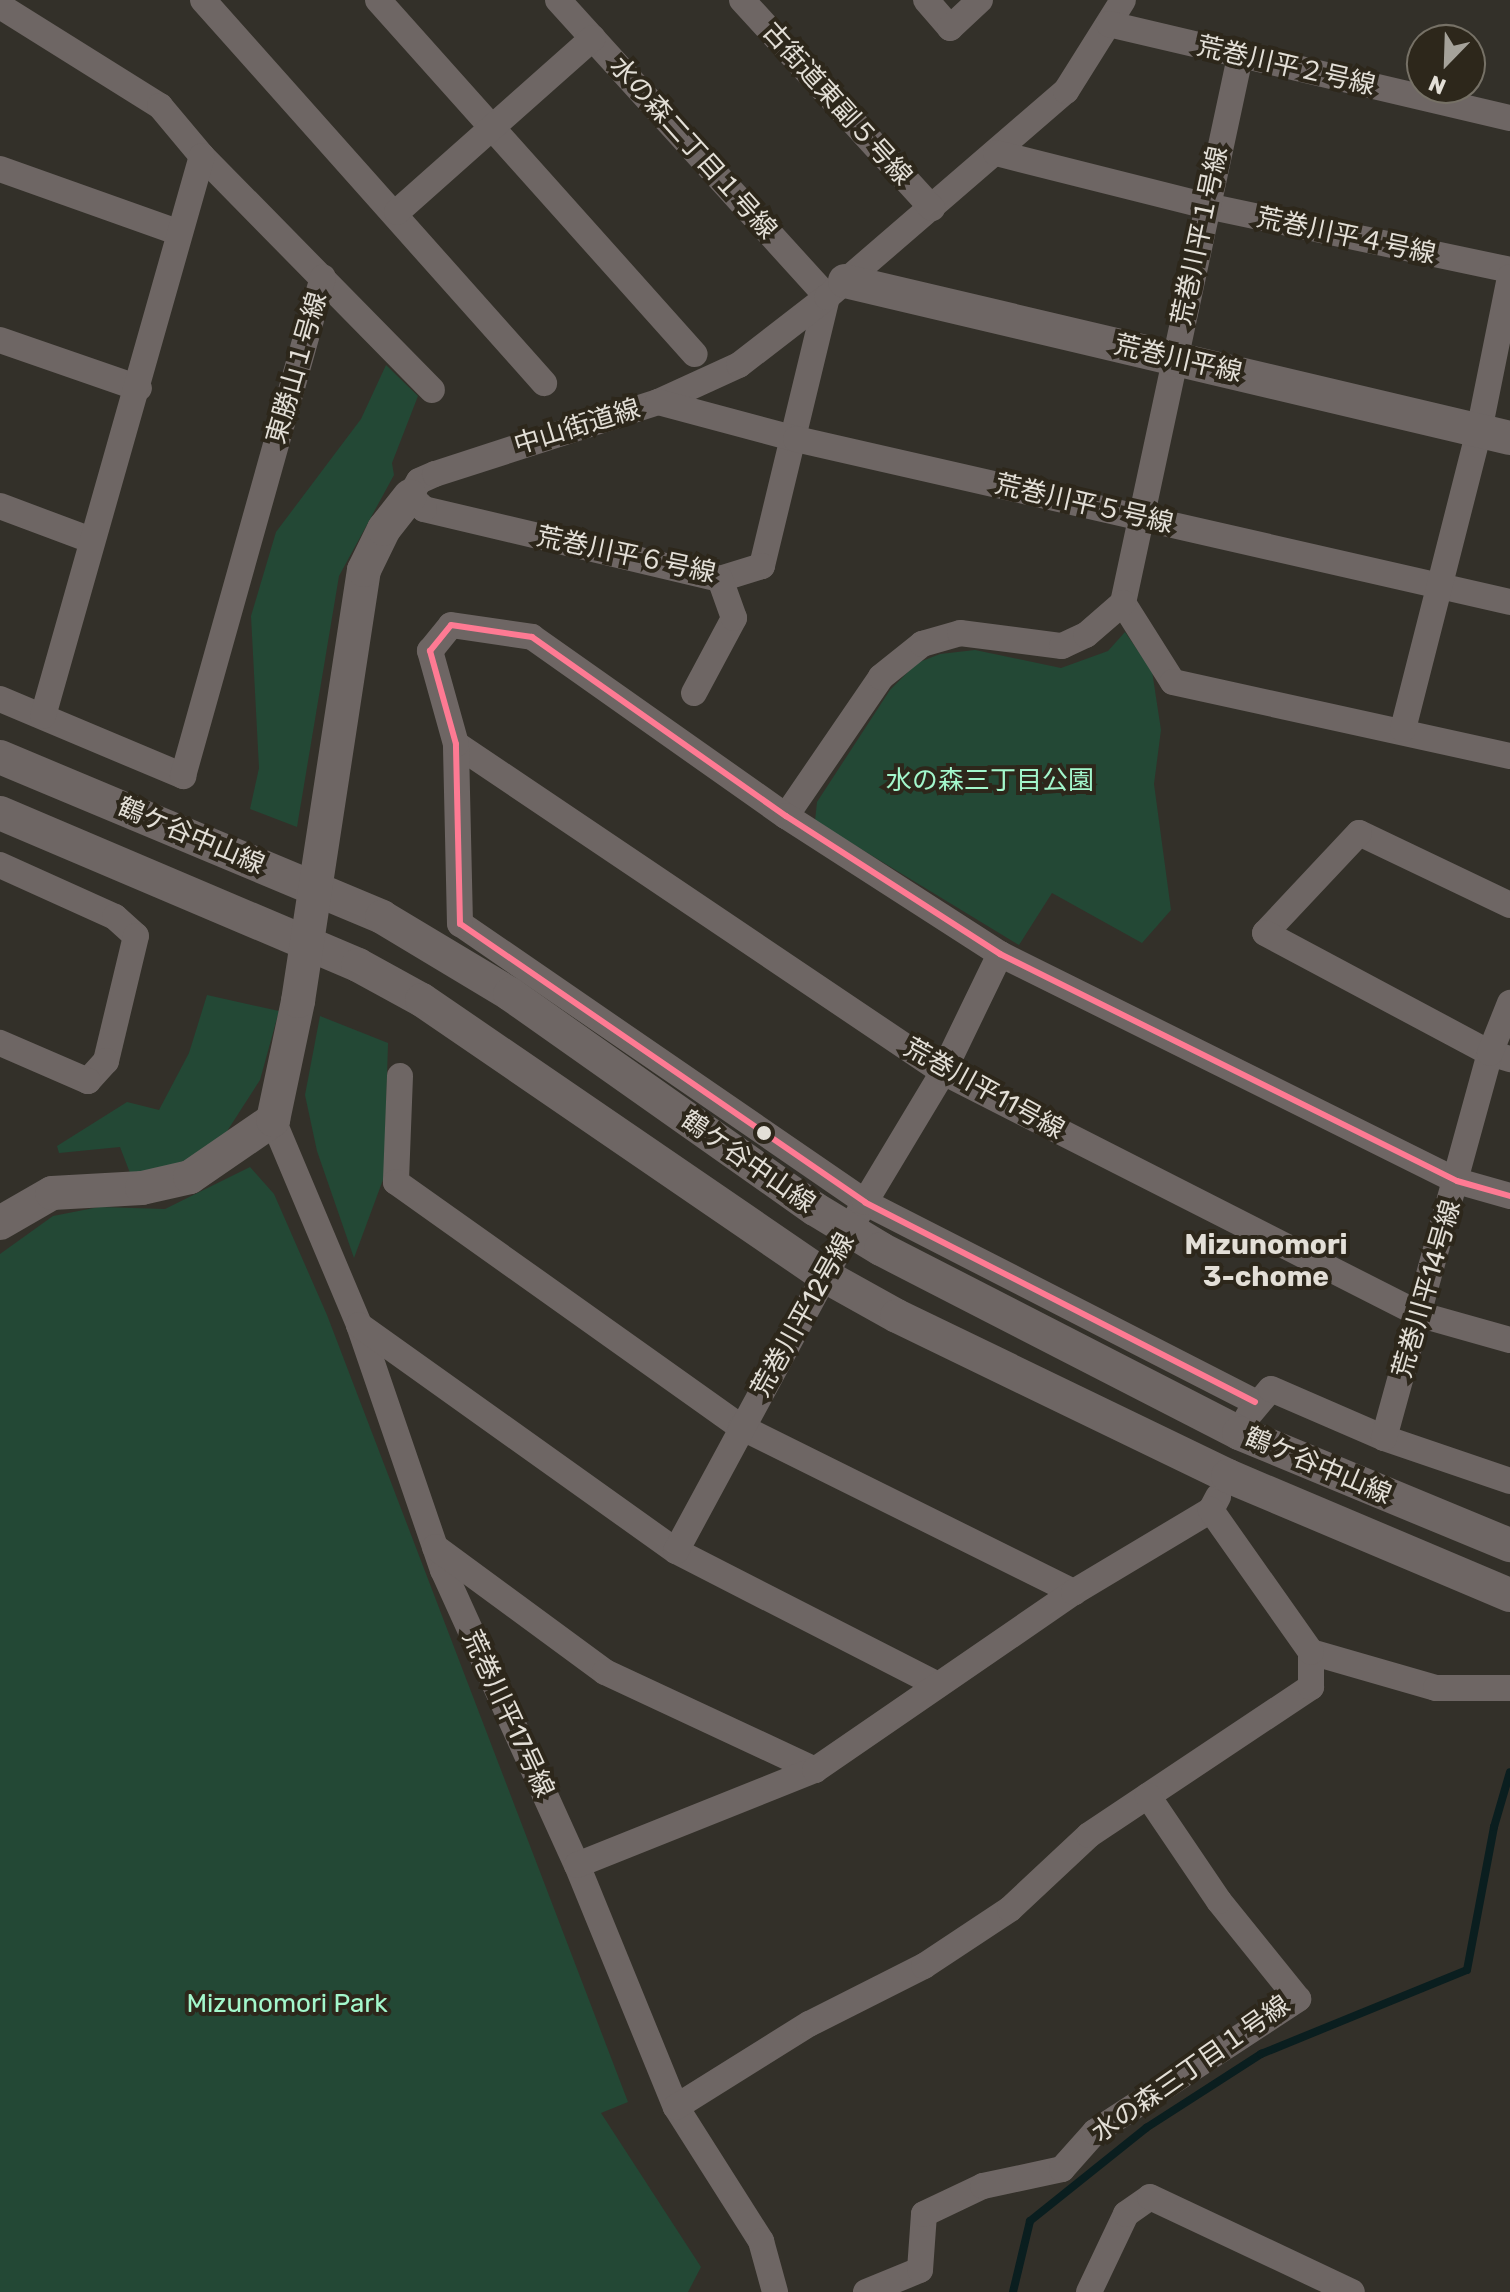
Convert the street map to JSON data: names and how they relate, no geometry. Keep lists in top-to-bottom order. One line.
{"streets":{"street":["荒巻川平２号線","古街道東副５号線","水の森二丁目１号線","荒巻川平１号線","荒巻川平４号線","荒巻川平線","東勝山１号線","中山街道線","荒巻川平５号線","荒巻川平６号線","鶴ケ谷中山線","荒巻川平11号線","荒巻川平14号線","荒巻川平12号線","荒巻川平17号線","水の森三丁目１号線"]},"crossings":[["荒巻川平２号線","荒巻川平１号線"],["荒巻川平２号線","中山街道線"],["古街道東副５号線","中山街道線"],["水の森二丁目１号線","荒巻川平線"],["水の森二丁目１号線","中山街道線"],["水の森二丁目１号線","荒巻川平６号線"],["荒巻川平１号線","荒巻川平４号線"],["荒巻川平１号線","荒巻川平線"],["荒巻川平１号線","荒巻川平５号線"],["荒巻川平４号線","中山街道線"],["荒巻川平線","中山街道線"],["荒巻川平線","荒巻川平６号線"],["中山街道線","荒巻川平５号線"],["中山街道線","荒巻川平６号線"],["中山街道線","荒巻川平17号線"],["荒巻川平５号線","荒巻川平６号線"],["鶴ケ谷中山線","荒巻川平12号線"],["荒巻川平11号線","荒巻川平14号線"],["荒巻川平11号線","荒巻川平12号線"]],"districts":["Mizunomori 3-chome"],"parks":["水の森三丁目公園","Mizunomori Park"],"north":"bottom left"}
